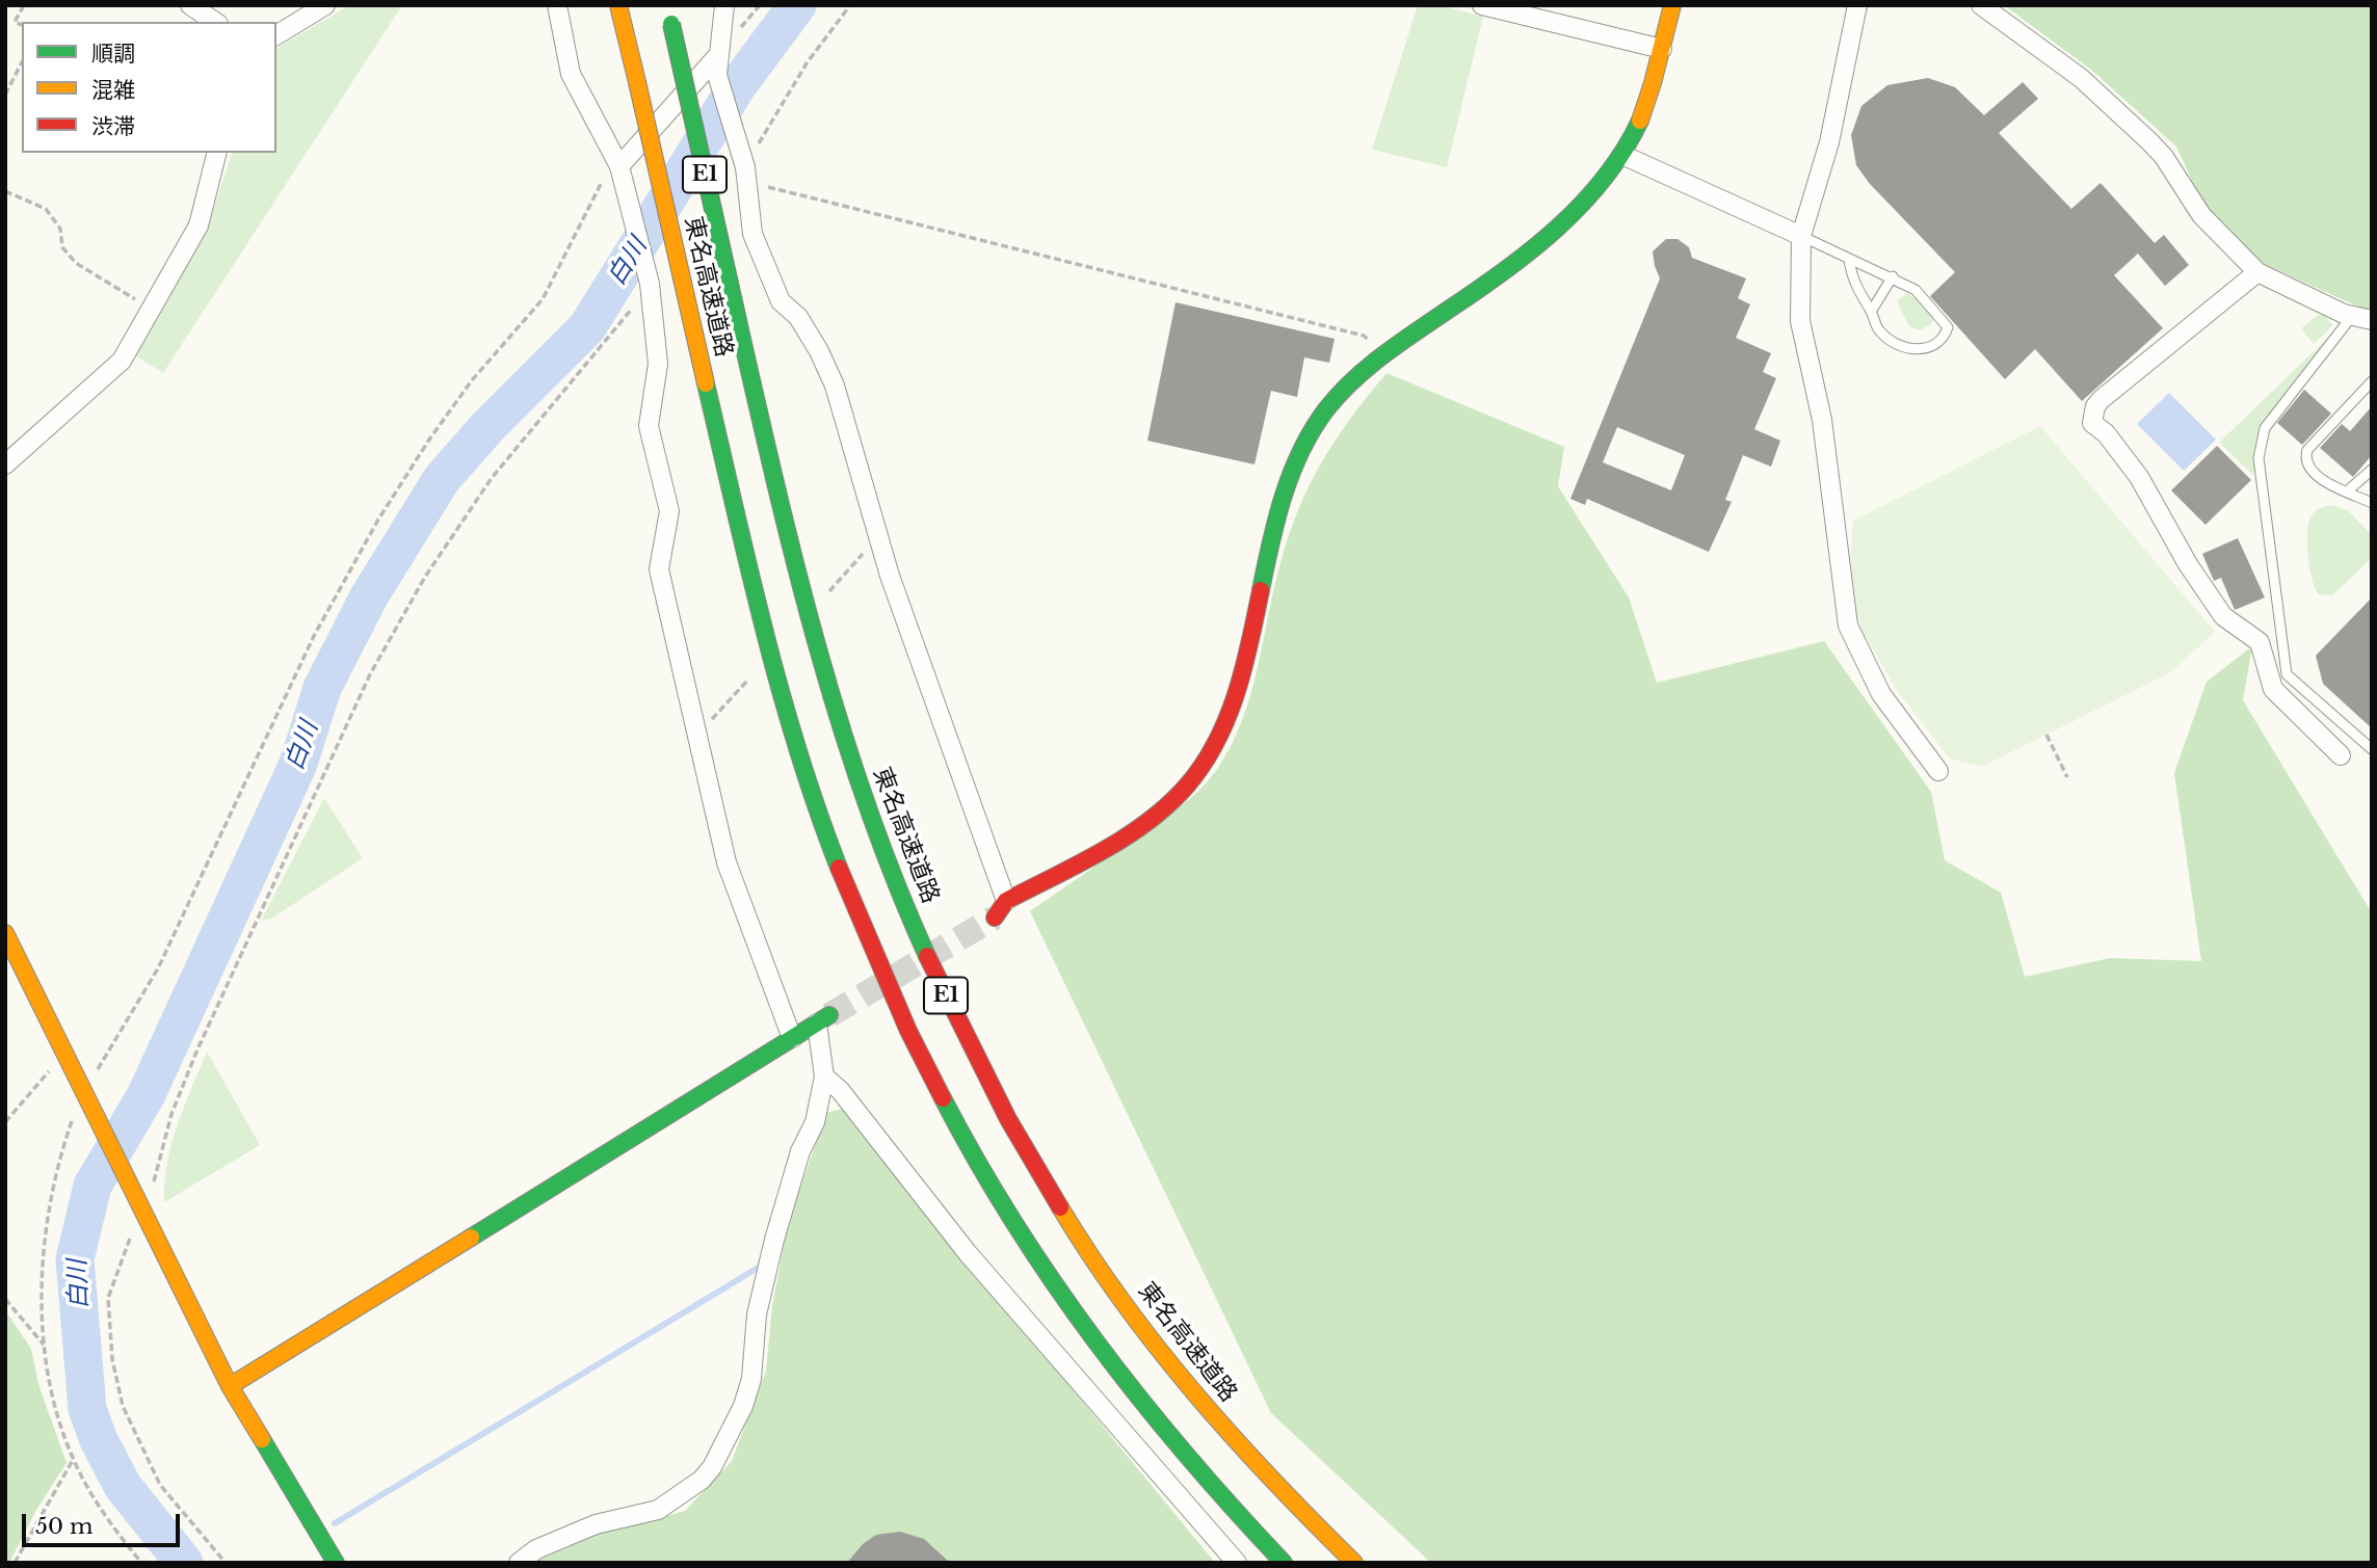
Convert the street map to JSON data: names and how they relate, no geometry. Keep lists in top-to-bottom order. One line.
{"streets":{"main road":["E1","東名高速道路"]},"water":["白川"],"legend":["順調","混雑","渋滞"],"scale_bar":"50 m"}
